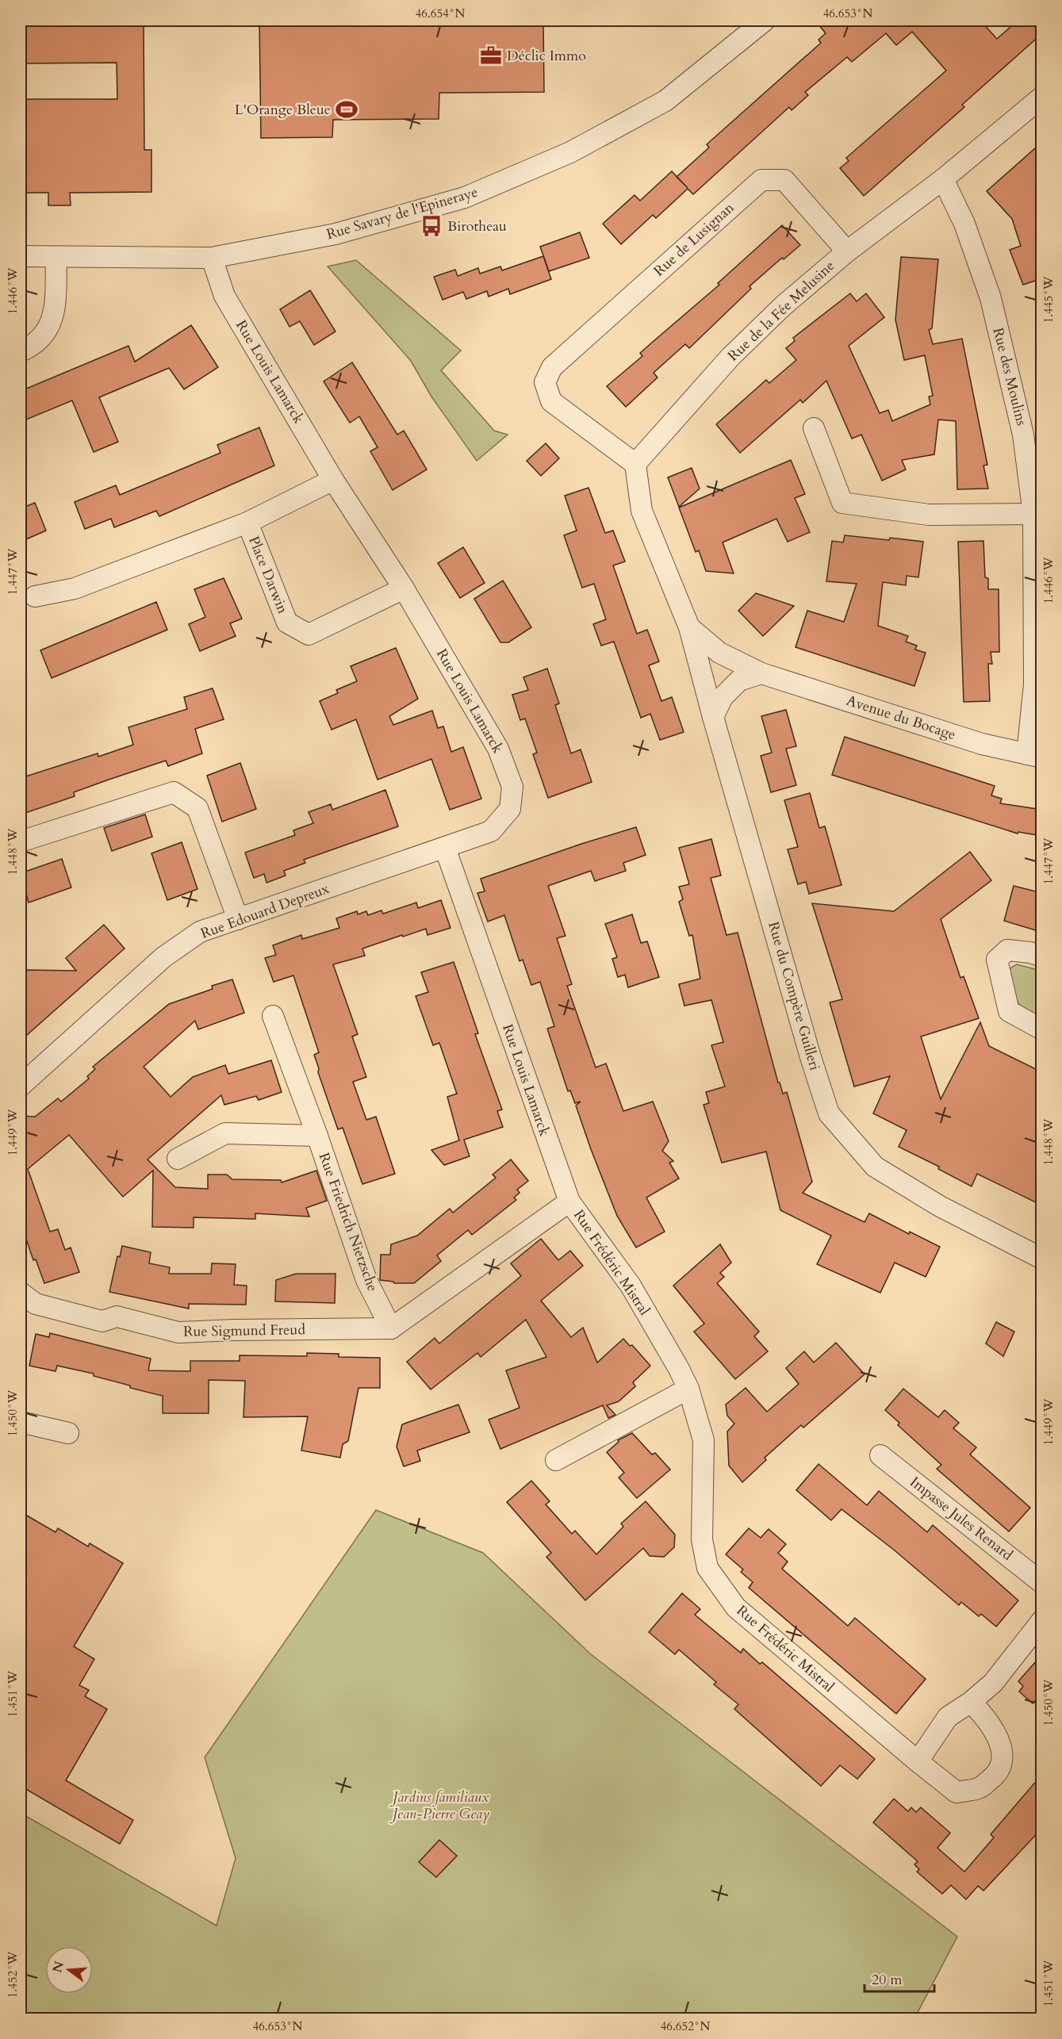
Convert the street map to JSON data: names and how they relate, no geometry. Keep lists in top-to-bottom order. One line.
{"streets":{"street":["Rue Savary de l'Epineraye","Rue de Lusignan","Rue de la Fée Melusine","Rue Louis Lamarck","Rue des Moulins","Place Darwin","Avenue du Bocage","Rue Edouard Depreux","Rue du Compère Guilleri","Rue Friedrich Nietzsche","Rue Frédéric Mistral","Rue Sigmund Freud","Impasse Jules Renard"]},"crossings":[["Rue Savary de l'Epineraye","Rue Louis Lamarck"],["Rue de Lusignan","Rue de la Fée Melusine"],["Rue de Lusignan","Avenue du Bocage"],["Rue de la Fée Melusine","Rue des Moulins"],["Rue de la Fée Melusine","Avenue du Bocage"],["Rue Louis Lamarck","Place Darwin"],["Rue Louis Lamarck","Rue Edouard Depreux"],["Rue Louis Lamarck","Rue Frédéric Mistral"],["Rue des Moulins","Avenue du Bocage"],["Avenue du Bocage","Rue du Compère Guilleri"],["Rue Friedrich Nietzsche","Rue Sigmund Freud"]],"parks":["Jardins familiaux Jean-Pierre Geay"],"places":{"office":["Déclic Immo"],"sports":["L'Orange Bleue"],"bus stop":["Birotheau"]},"scale_bar":"20 m","north":"left","coordinates":["46.654°N","46.653°N","1.446°W","1.445°W","1.447°W","1.448°W","1.449°W","1.450°W","1.451°W","1.452°W","46.652°N"]}
